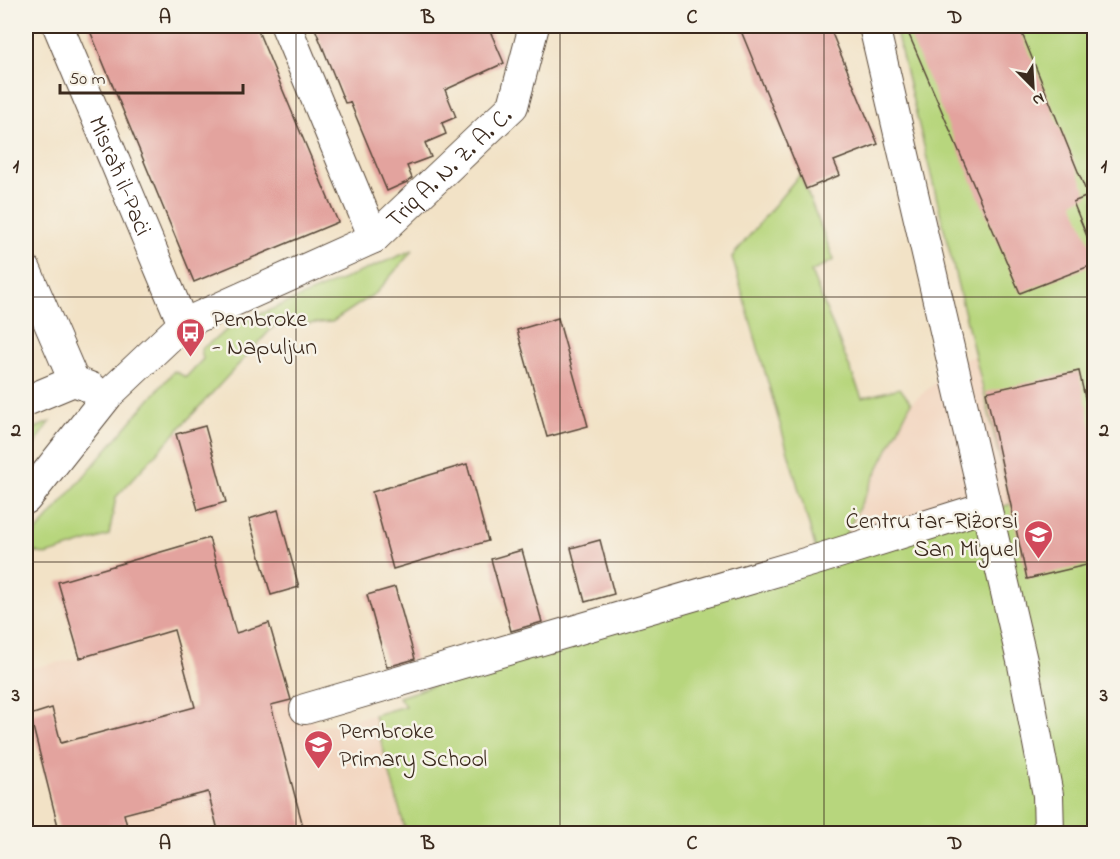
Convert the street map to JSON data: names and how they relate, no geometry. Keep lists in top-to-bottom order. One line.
{"streets":{"street":["Triq A. N. Z. A. C.","Misraħ il-Paċi"]},"crossings":[["Triq A. N. Z. A. C.","Misraħ il-Paċi"]],"places":{"bus stop":["Pembroke - Napuljun"],"school or university":["Ċentru tar-Riżorsi San Miguel","Pembroke Primary School"]},"scale_bar":"50 m","north":"bottom right","grid":{"columns":["A","B","C","D"],"rows":["1","2","3"]}}
